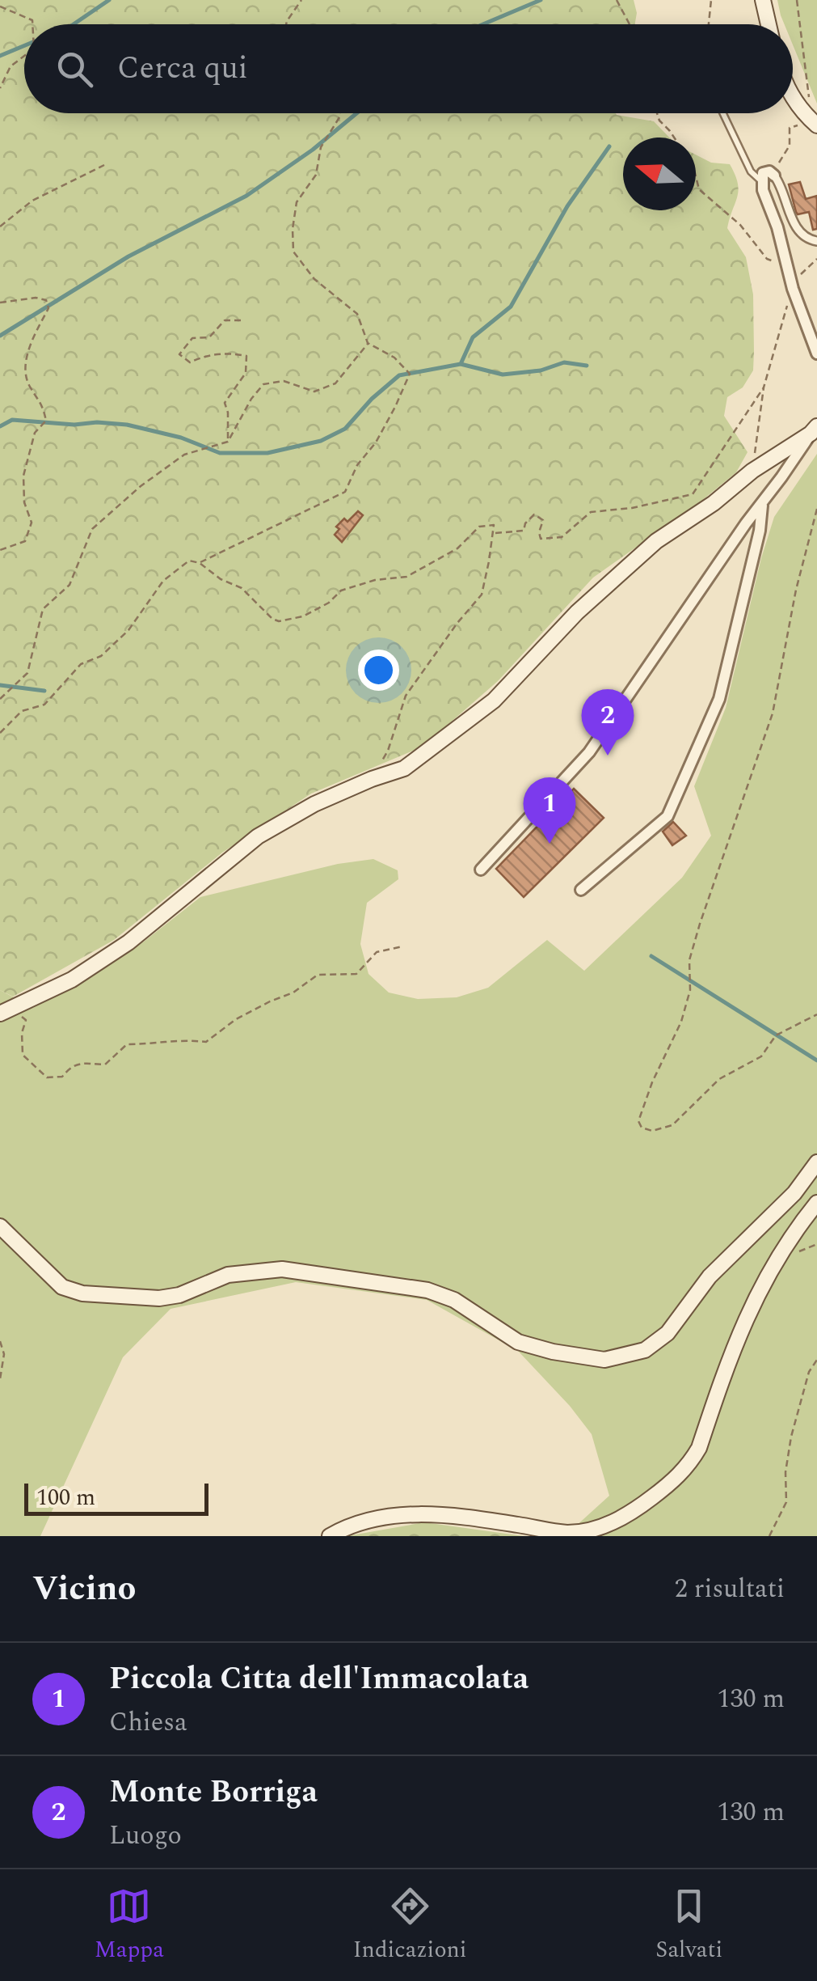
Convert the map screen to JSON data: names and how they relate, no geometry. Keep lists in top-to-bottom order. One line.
{"scale_bar":"100 m","north":"left","page":{"search":"Cerca qui","pins":["2","1"],"scale":"100 m","heading":["Vicino","2 risultati"],"list":[{"mark":"1","name":"Piccola Citta dell'Immacolata","note":"Chiesa","value":"130 m"},{"mark":"2","name":"Monte Borriga","note":"Luogo","value":"130 m"}],"nav":["Mappa","Indicazioni","Salvati"]}}
